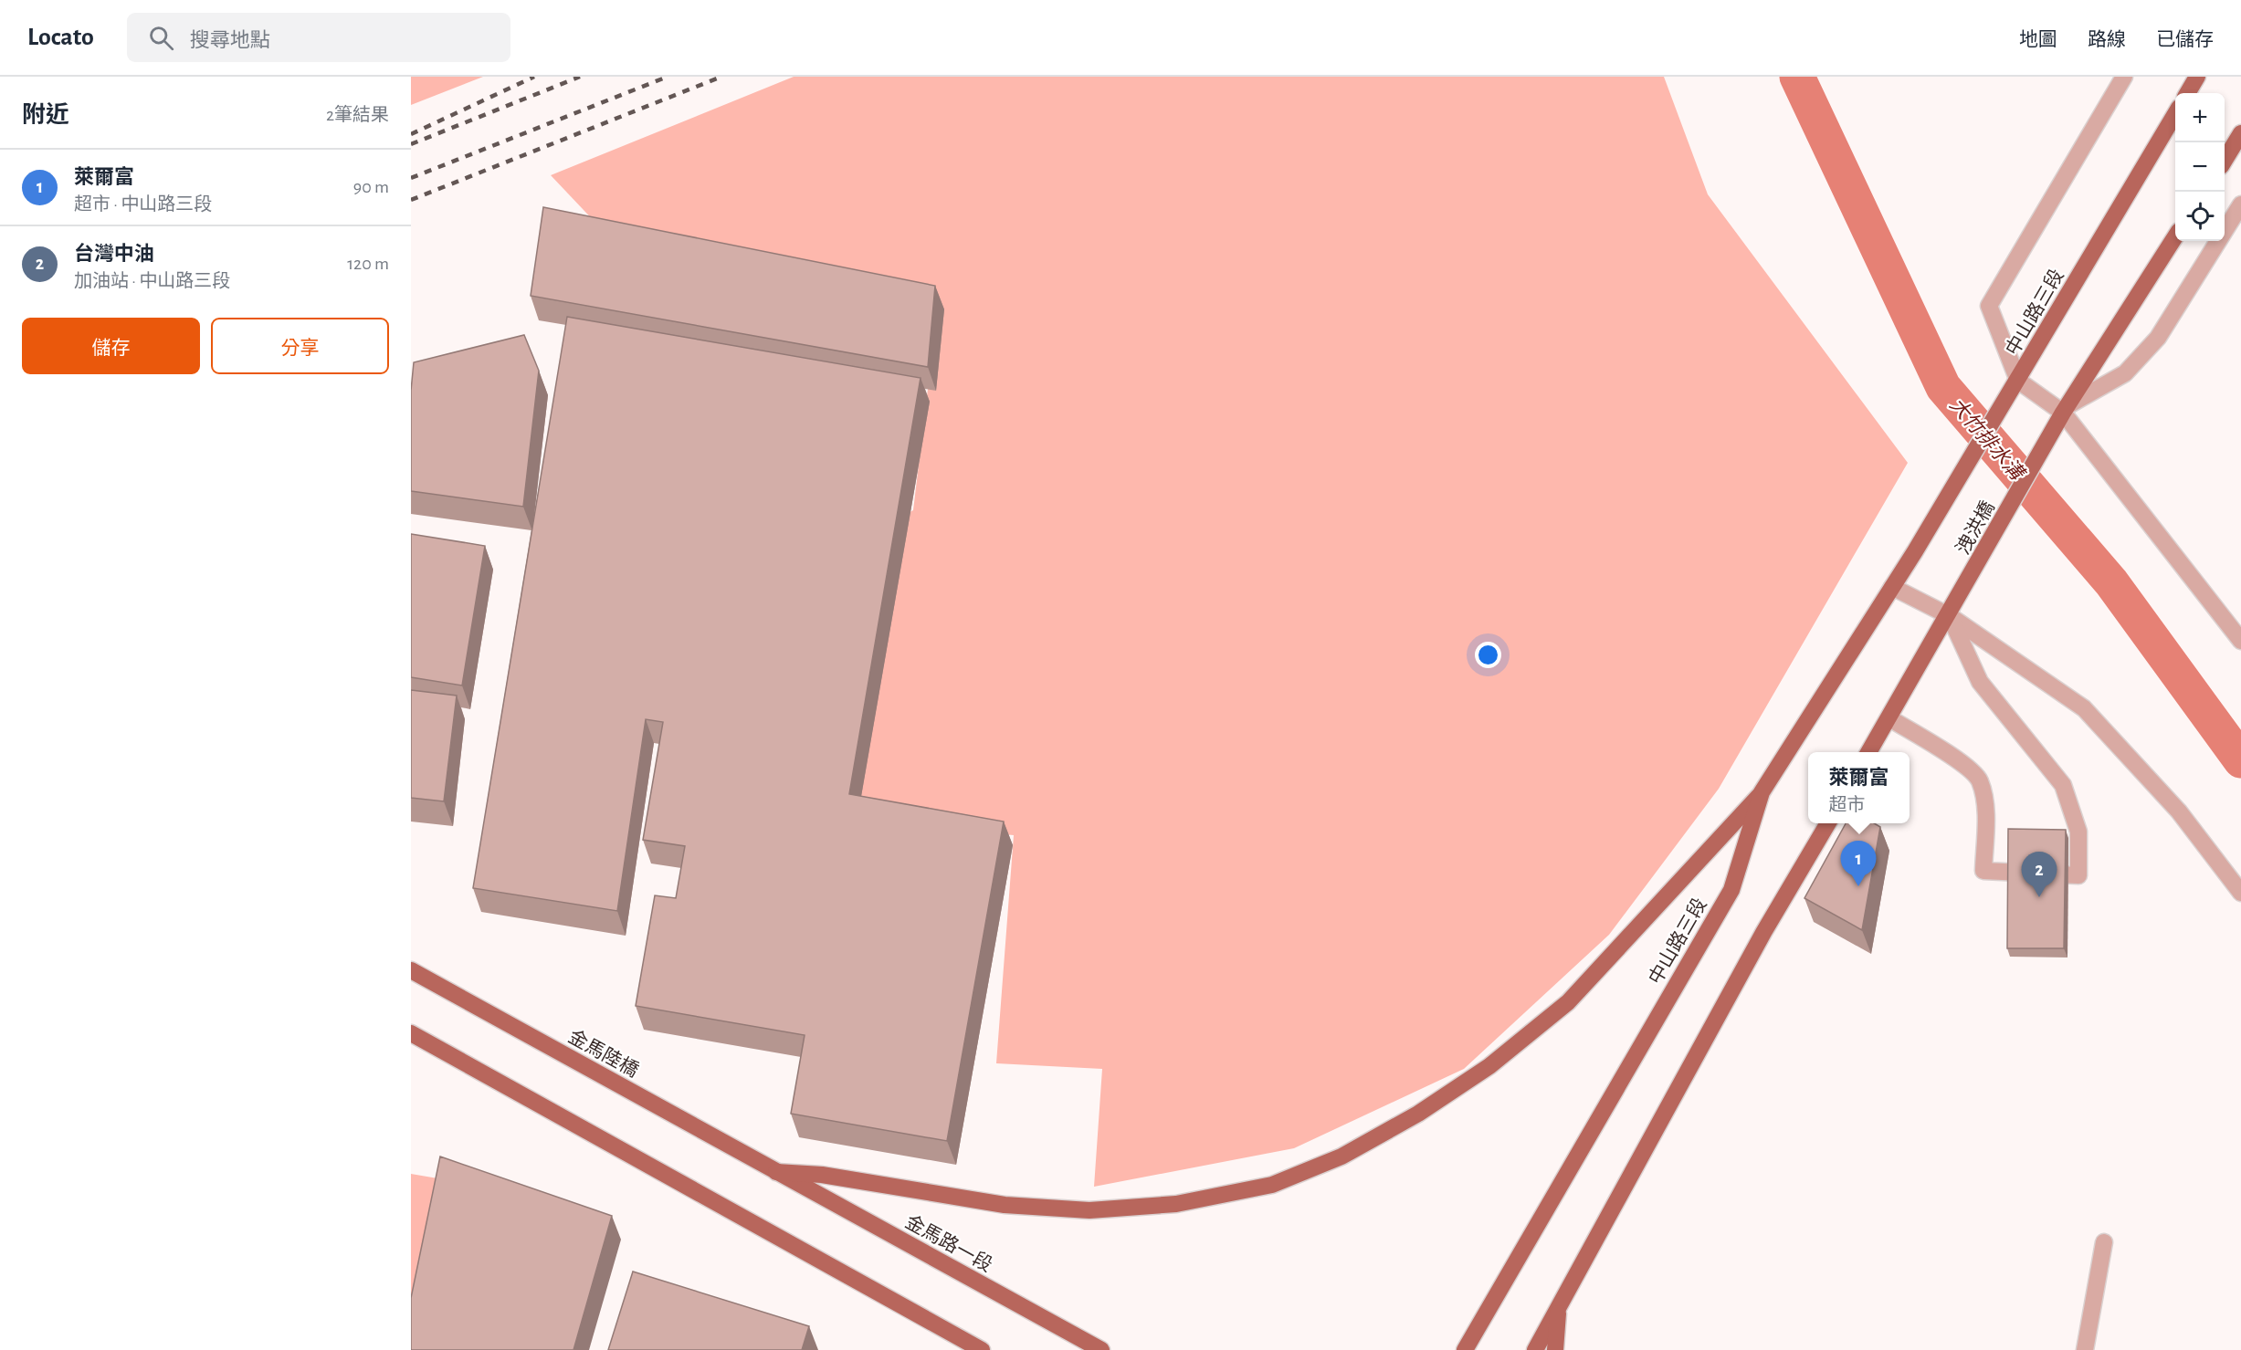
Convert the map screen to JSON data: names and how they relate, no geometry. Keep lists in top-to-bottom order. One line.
{"streets":{"main road":["中山路三段","洩洪橋","金馬陸橋","金馬路一段"]},"crossings":[["中山路三段","洩洪橋"],["金馬陸橋","金馬路一段"]],"water":["大竹排水溝"],"page":{"header":"Locato","search":"搜尋地點","nav":["地圖","路線","已儲存"],"heading":["附近","2筆結果"],"map_buttons":["+","−"],"list":[{"mark":"1","name":"萊爾富","note":"超市 · 中山路三段","value":"90 m"},{"mark":"2","name":"台灣中油","note":"加油站 · 中山路三段","value":"120 m"}],"buttons":["儲存","分享"],"popup":["萊爾富","超市"],"pins":["1","2"]}}
